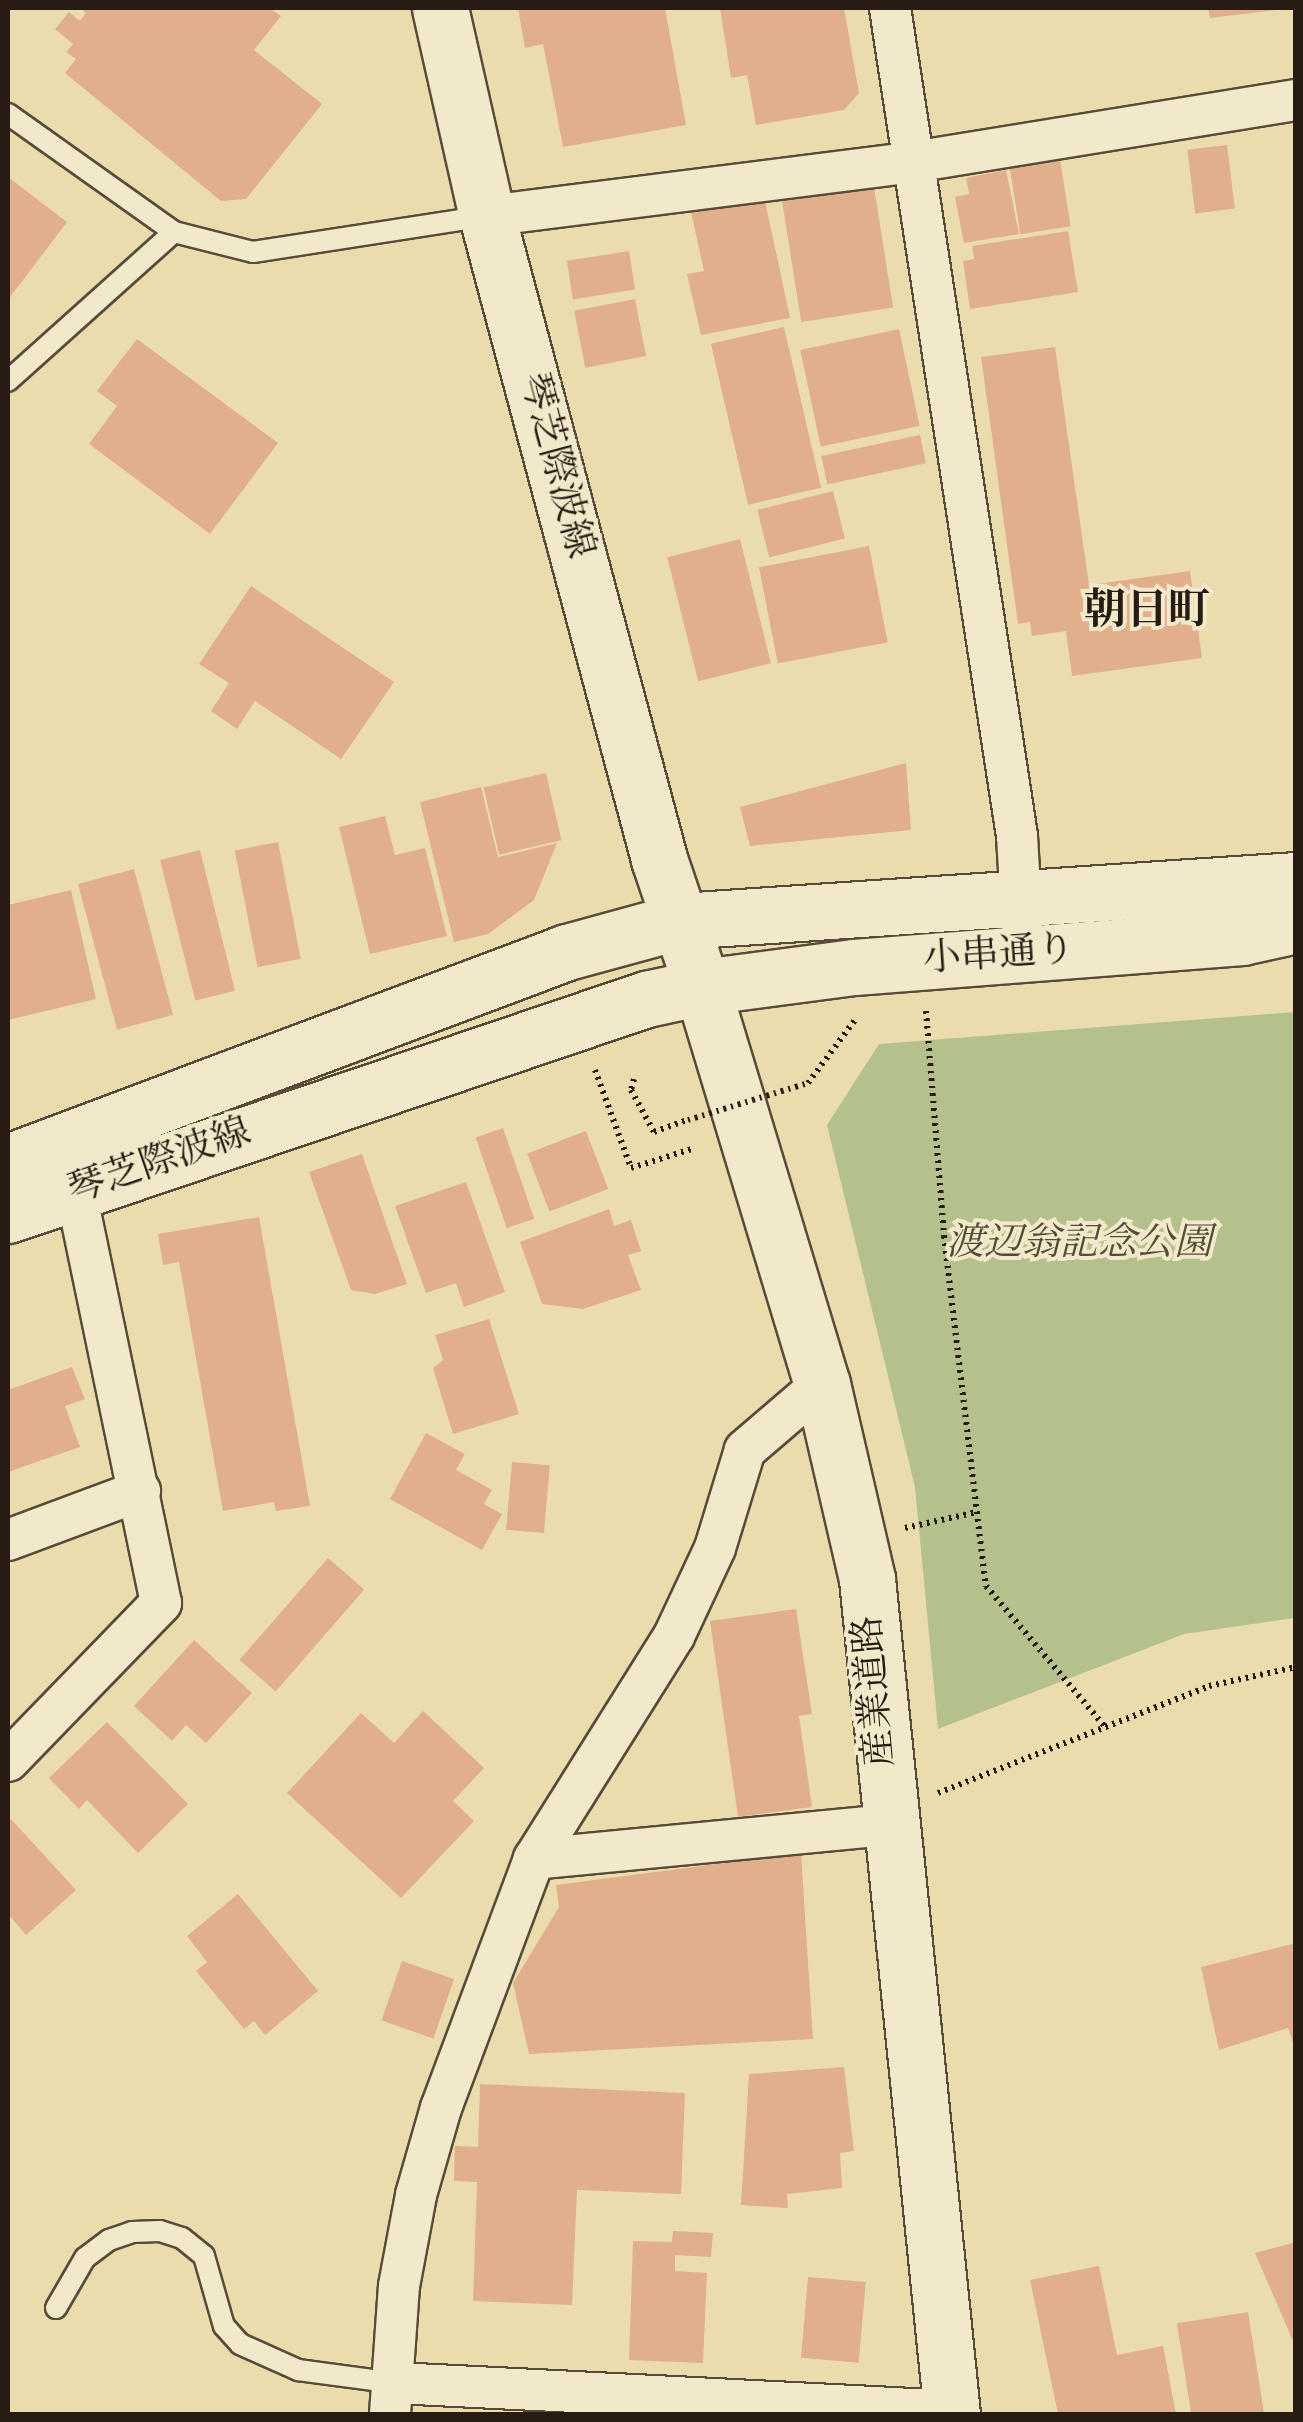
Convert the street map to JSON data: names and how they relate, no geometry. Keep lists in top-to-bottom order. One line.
{"streets":{"street":["琴芝際波線","小串通り","産業道路"]},"crossings":[["琴芝際波線","小串通り"],["琴芝際波線","産業道路"],["小串通り","産業道路"]],"districts":["朝日町"],"parks":["渡辺翁記念公園"]}
